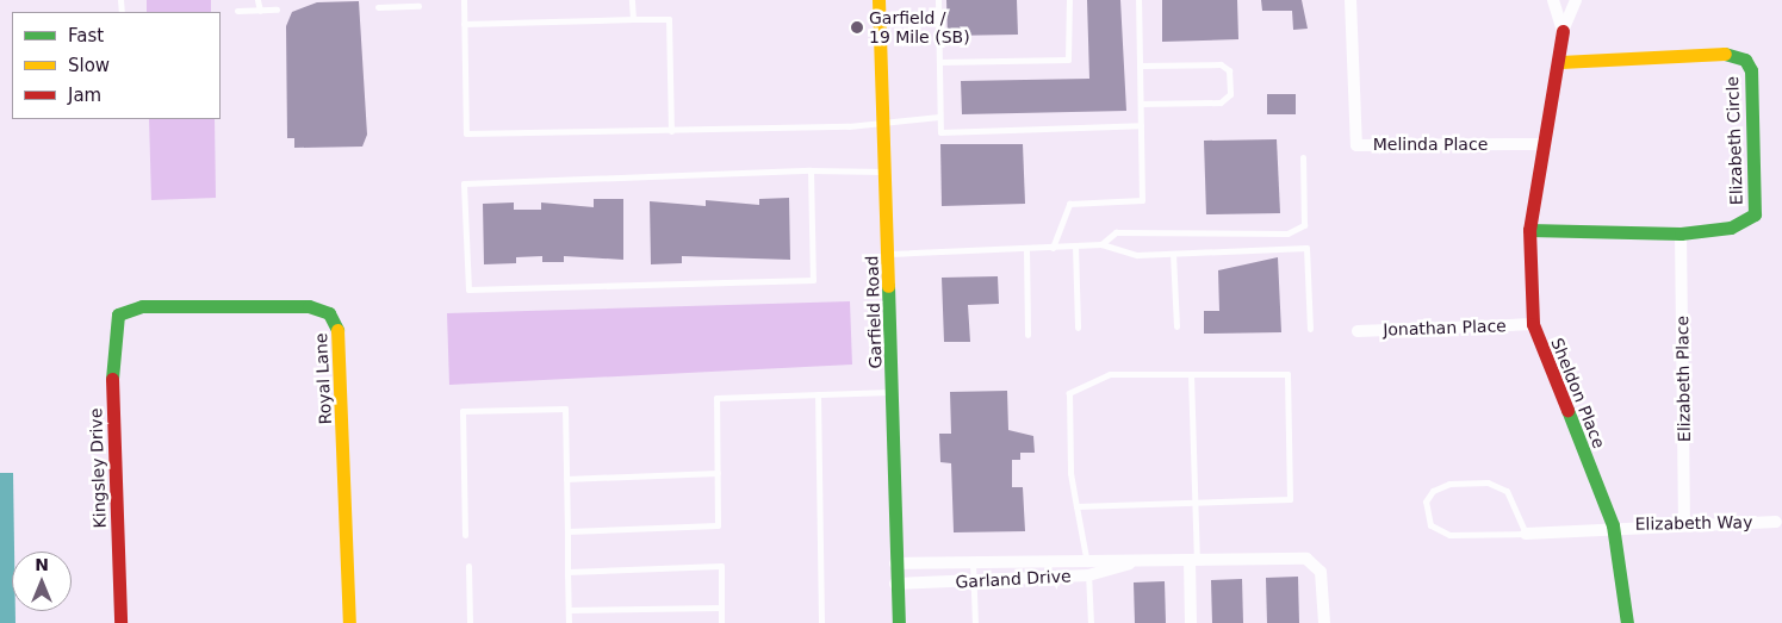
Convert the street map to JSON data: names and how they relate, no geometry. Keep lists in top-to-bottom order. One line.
{"streets":{"street":["Elizabeth Circle","Melinda Place","Garfield Road","Jonathan Place","Royal Lane","Elizabeth Place","Sheldon Place","Kingsley Drive","Elizabeth Way","Garland Drive"]},"crossings":[["Elizabeth Circle","Elizabeth Place"],["Elizabeth Circle","Sheldon Place"],["Melinda Place","Sheldon Place"],["Garfield Road","Garland Drive"],["Jonathan Place","Sheldon Place"],["Royal Lane","Kingsley Drive"],["Elizabeth Place","Elizabeth Way"],["Sheldon Place","Elizabeth Way"]],"places":["Garfield / 19 Mile (SB)"],"legend":["Fast","Slow","Jam"],"north":"top"}
